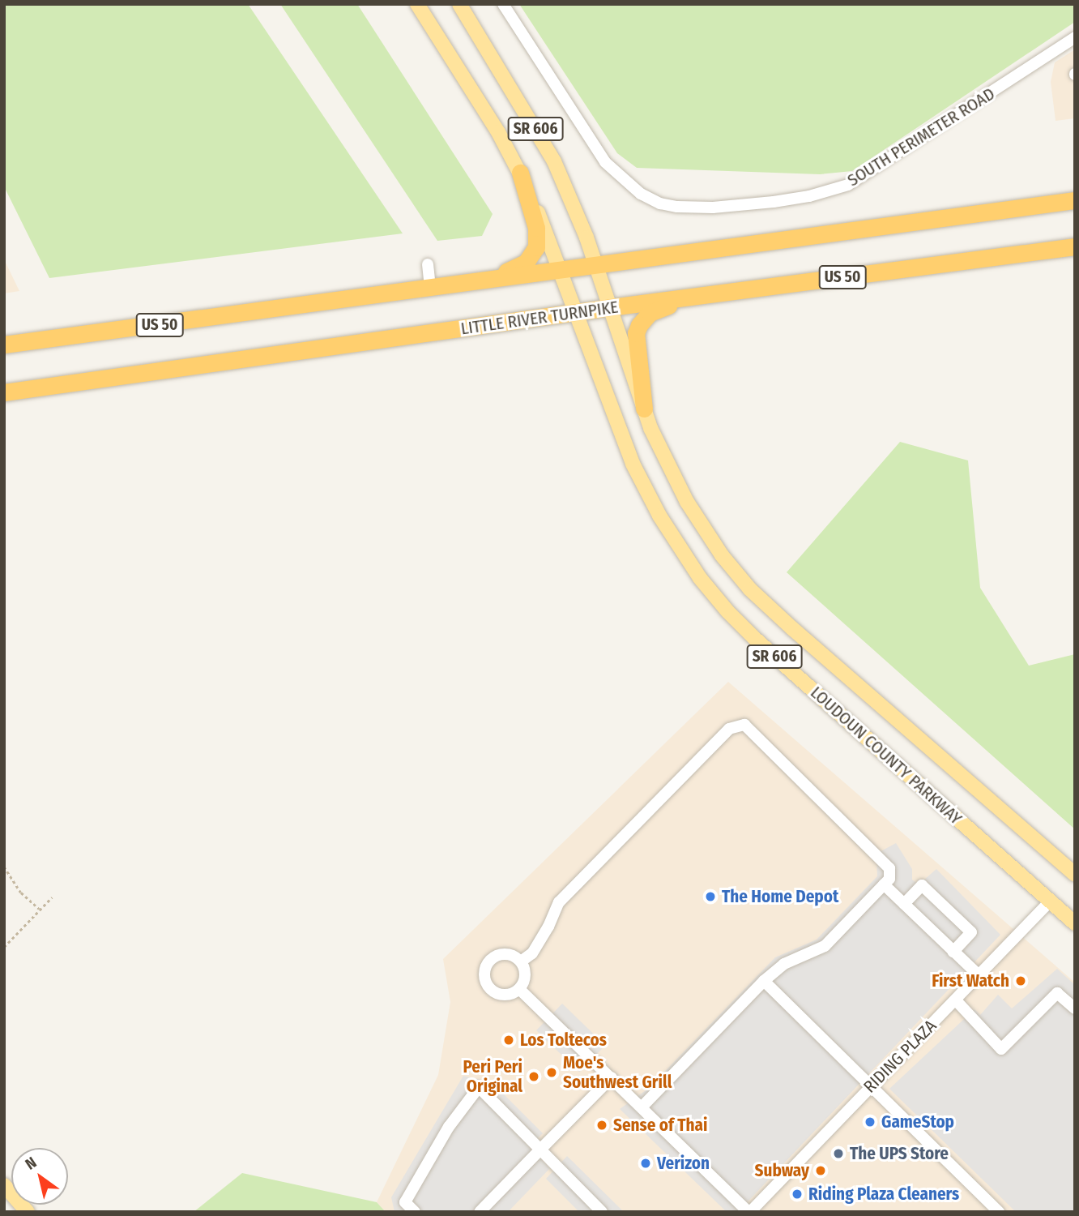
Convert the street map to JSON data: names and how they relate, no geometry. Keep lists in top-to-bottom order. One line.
{"streets":{"highway":["US 50","LITTLE RIVER TURNPIKE"],"main road":["SR 606","LOUDOUN COUNTY PARKWAY"],"lane":["SOUTH PERIMETER ROAD","RIDING PLAZA"]},"crossings":[["US 50","LOUDOUN COUNTY PARKWAY"],["LITTLE RIVER TURNPIKE","LOUDOUN COUNTY PARKWAY"],["LOUDOUN COUNTY PARKWAY","RIDING PLAZA"]],"places":["The Home Depot","First Watch","Los Toltecos","Moe's Southwest Grill","Peri Peri Original","GameStop","Sense of Thai","The UPS Store","Verizon","Subway","Riding Plaza Cleaners"],"north":"top left"}
